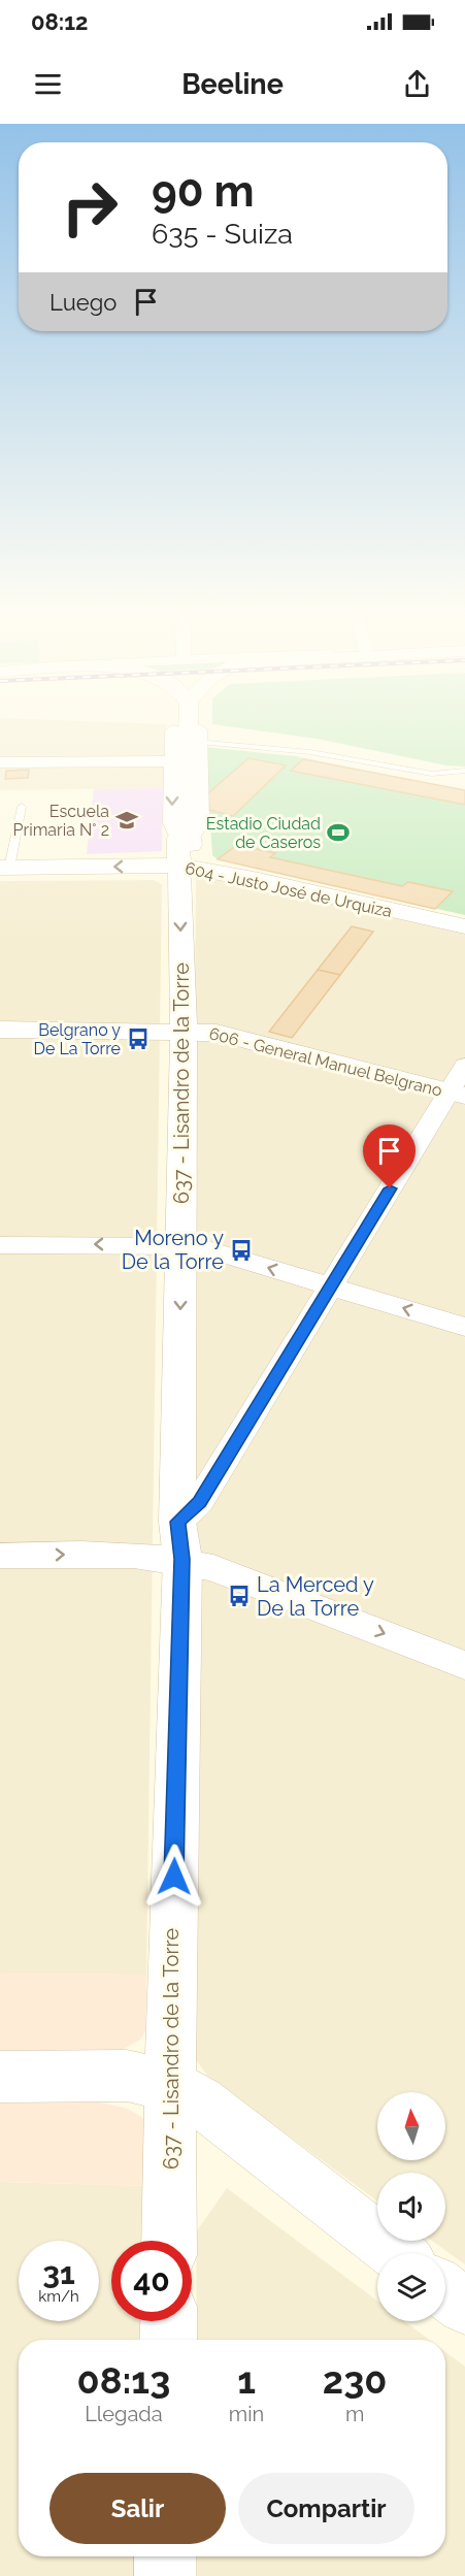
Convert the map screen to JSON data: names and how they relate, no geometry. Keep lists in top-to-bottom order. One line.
{"streets":{"street":["604 - Justo José de Urquiza","606 - General Manuel Belgrano","637 - Lisandro de la Torre"]},"crossings":[["604 - Justo José de Urquiza","637 - Lisandro de la Torre"],["606 - General Manuel Belgrano","637 - Lisandro de la Torre"]],"places":{"school or university":["Escuela Primaria N° 2"],"sports":["Estadio Ciudad de Caseros"],"bus stop":["Belgrano y De La Torre","Moreno y De la Torre","La Merced y De la Torre"]},"north":"top","page":{"status":"08:12","header":"Beeline","turn":["90 m","635 - Suiza"],"then":"Luego","speed":"31 km/h","limit":"40","eta":["08:13","Llegada","1","min","230","m"],"buttons":["Salir","Compartir"]}}
